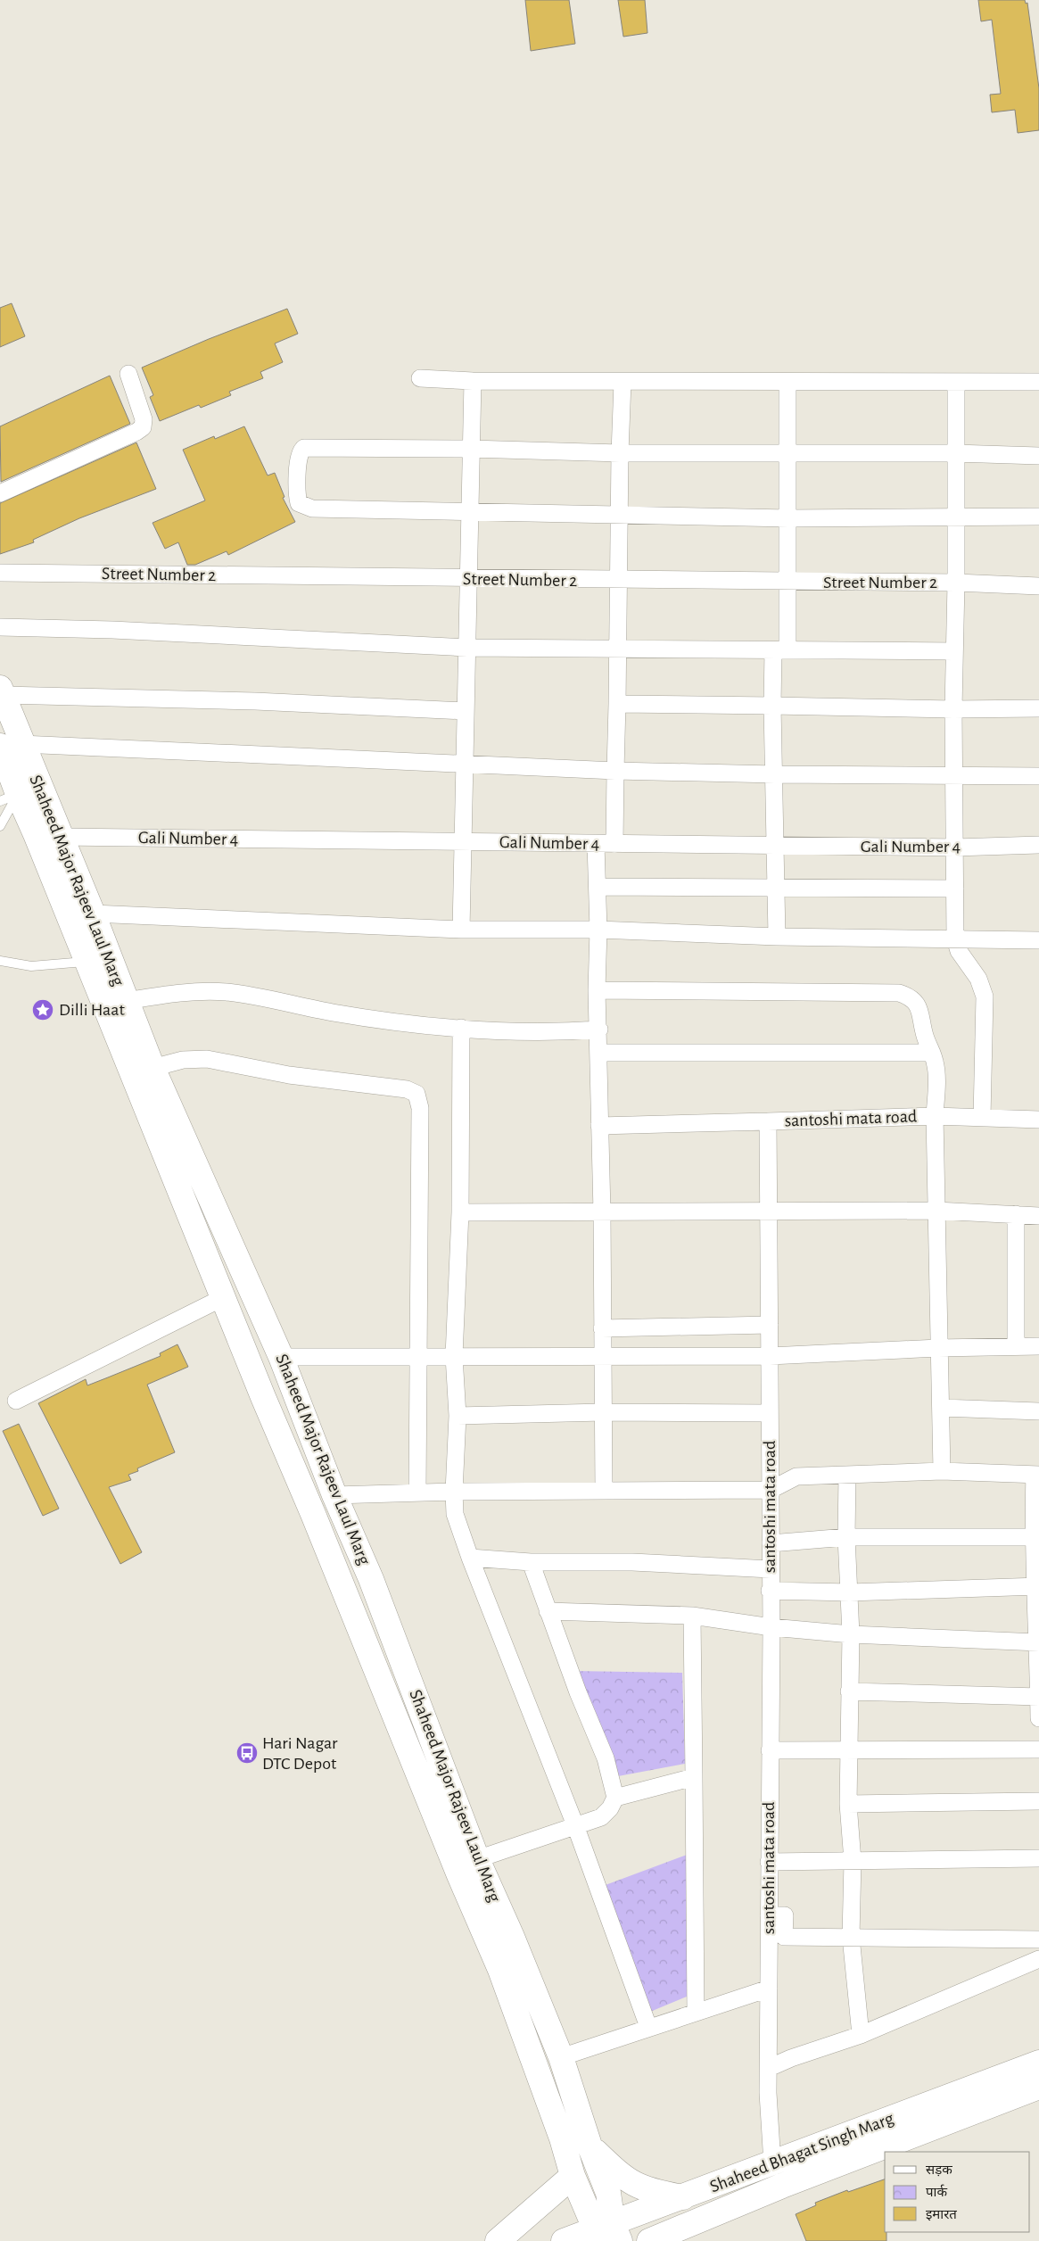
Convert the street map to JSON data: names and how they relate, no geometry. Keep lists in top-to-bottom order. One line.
{"streets":{"street":["Street Number 2","Gali Number 4","Shaheed Major Rajeev Laul Marg","santoshi mata road","Shaheed Bhagat Singh Marg"]},"crossings":[["Gali Number 4","Shaheed Major Rajeev Laul Marg"],["Shaheed Major Rajeev Laul Marg","Shaheed Bhagat Singh Marg"],["santoshi mata road","Shaheed Bhagat Singh Marg"]],"places":{"place":["Dilli Haat"],"bus stop":["Hari Nagar DTC Depot"]},"legend":["सड़क","पार्क","इमारत"]}
